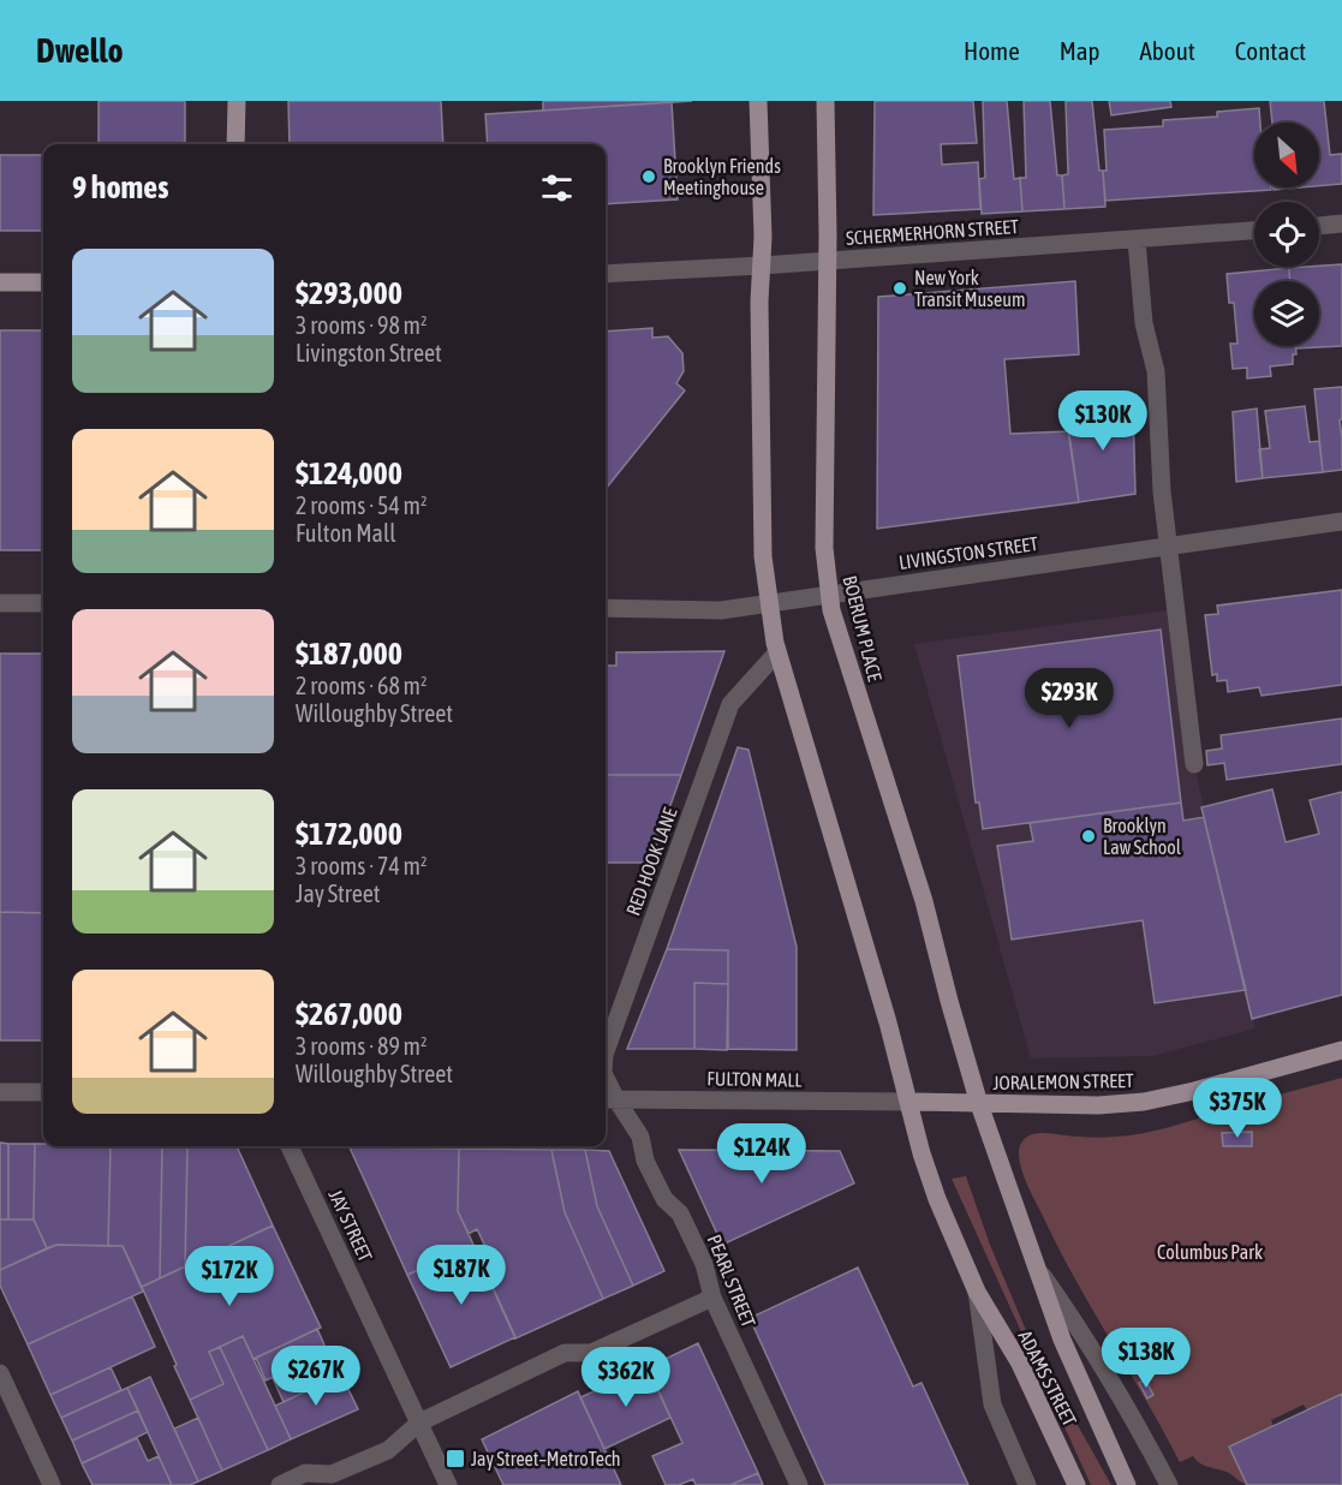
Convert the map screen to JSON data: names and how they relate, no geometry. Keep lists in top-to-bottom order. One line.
{"streets":{"main road":["BOERUM PLACE","JORALEMON STREET","ADAMS STREET"],"street":["SCHERMERHORN STREET","LIVINGSTON STREET","RED HOOK LANE","FULTON MALL","JAY STREET","PEARL STREET"]},"crossings":[["SCHERMERHORN STREET","BOERUM PLACE"],["LIVINGSTON STREET","BOERUM PLACE"],["BOERUM PLACE","JORALEMON STREET"],["BOERUM PLACE","ADAMS STREET"],["FULTON MALL","JORALEMON STREET"],["FULTON MALL","PEARL STREET"],["FULTON MALL","ADAMS STREET"],["JORALEMON STREET","ADAMS STREET"]],"parks":["Columbus Park"],"places":{"other":["Brooklyn Friends Meetinghouse","New York Transit Museum","Brooklyn Law School"],"transit":["Jay Street–MetroTech"]},"north":"bottom right","page":{"header":"Dwello","nav":["Home","Map","About","Contact"],"heading":"9 homes","list":[{"name":"$293,000","note":"3 rooms · 98 m² · Livingston Street"},{"name":"$124,000","note":"2 rooms · 54 m² · Fulton Mall"},{"name":"$187,000","note":"2 rooms · 68 m² · Willoughby Street"},{"name":"$172,000","note":"3 rooms · 74 m² · Jay Street"},{"name":"$267,000","note":"3 rooms · 89 m² · Willoughby Street"}],"price":["$130K","$293K","$375K","$124K","$187K","$172K","$138K","$267K","$362K"]}}
